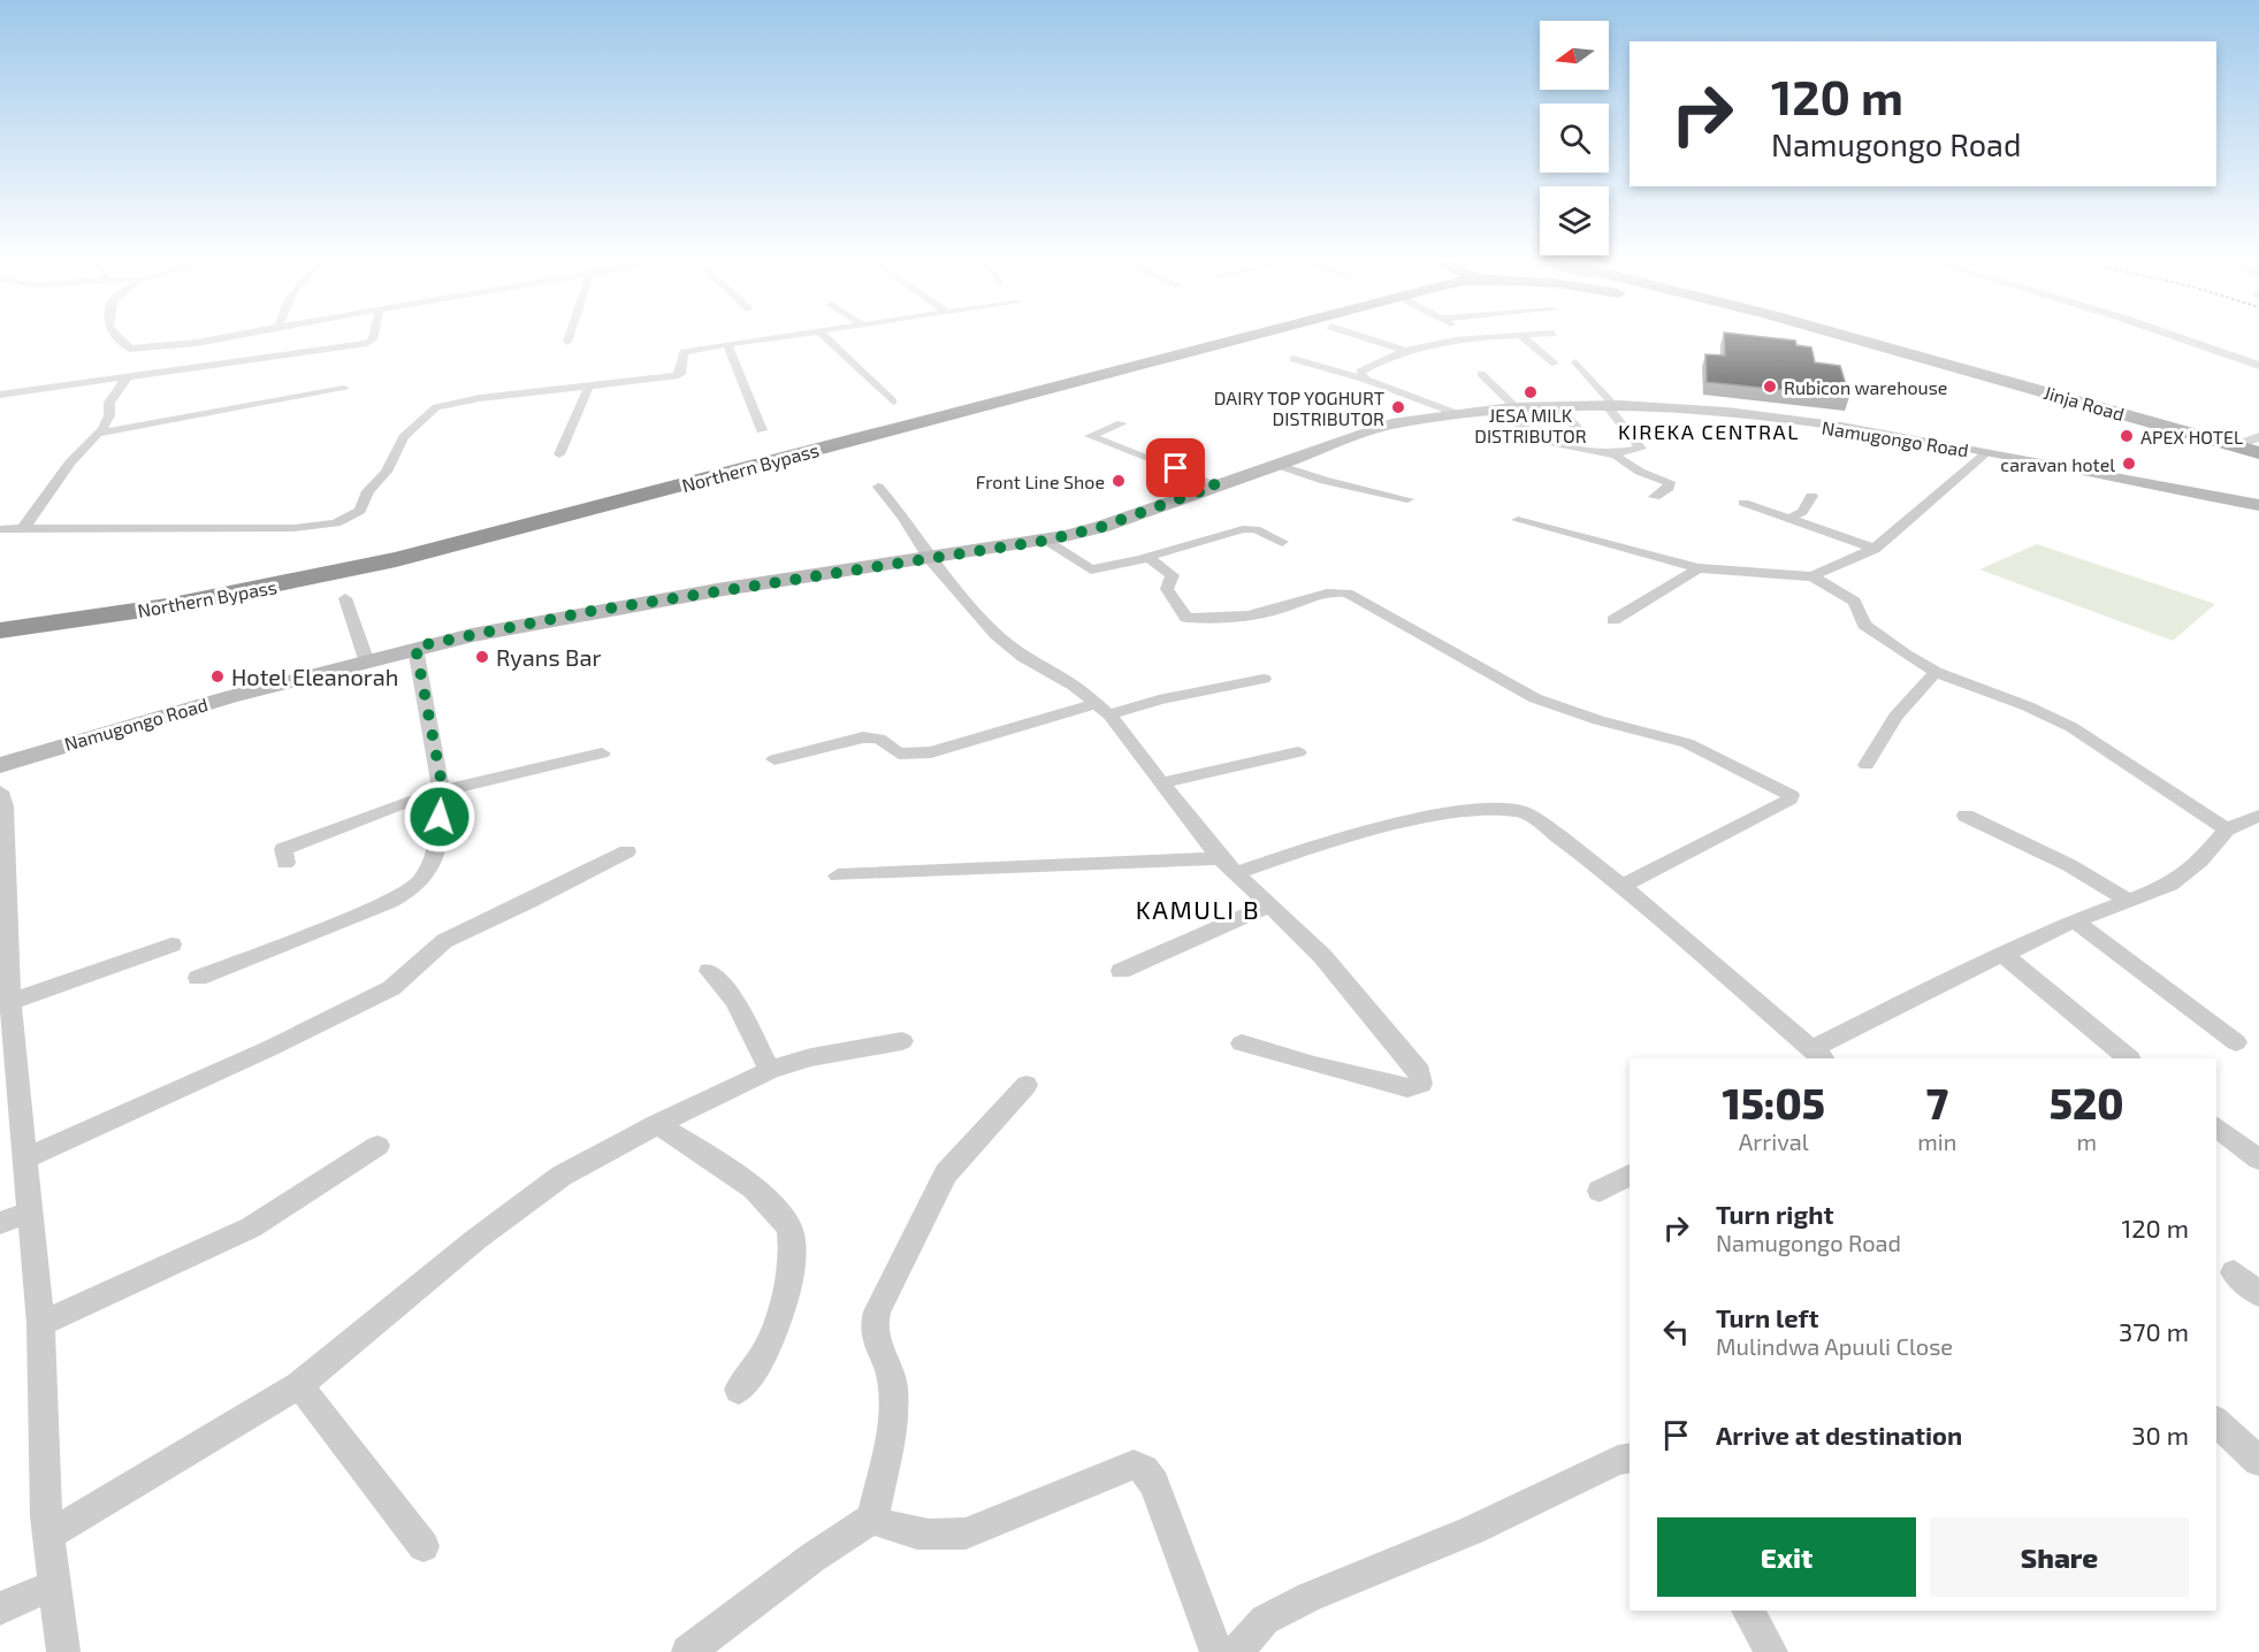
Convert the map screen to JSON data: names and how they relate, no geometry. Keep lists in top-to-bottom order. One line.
{"streets":{"highway":["Jinja Road","Northern Bypass"],"main road":["Namugongo Road"]},"districts":["KIREKA CENTRAL","KAMULI B"],"places":["Rubicon warehouse","JESA MILK DISTRIBUTOR","DAIRY TOP YOGHURT DISTRIBUTOR","APEX HOTEL","caravan hotel","Front Line Shoe","Ryans Bar","Hotel Eleanorah"],"north":"left","page":{"turn":["120 m","Namugongo Road"],"eta":["15:05","Arrival","7","min","520","m"],"list":[{"name":"Turn right","note":"Namugongo Road","value":"120 m"},{"name":"Turn left","note":"Mulindwa Apuuli Close","value":"370 m"},{"name":"Arrive at destination","value":"30 m"}],"buttons":["Exit","Share"]}}
